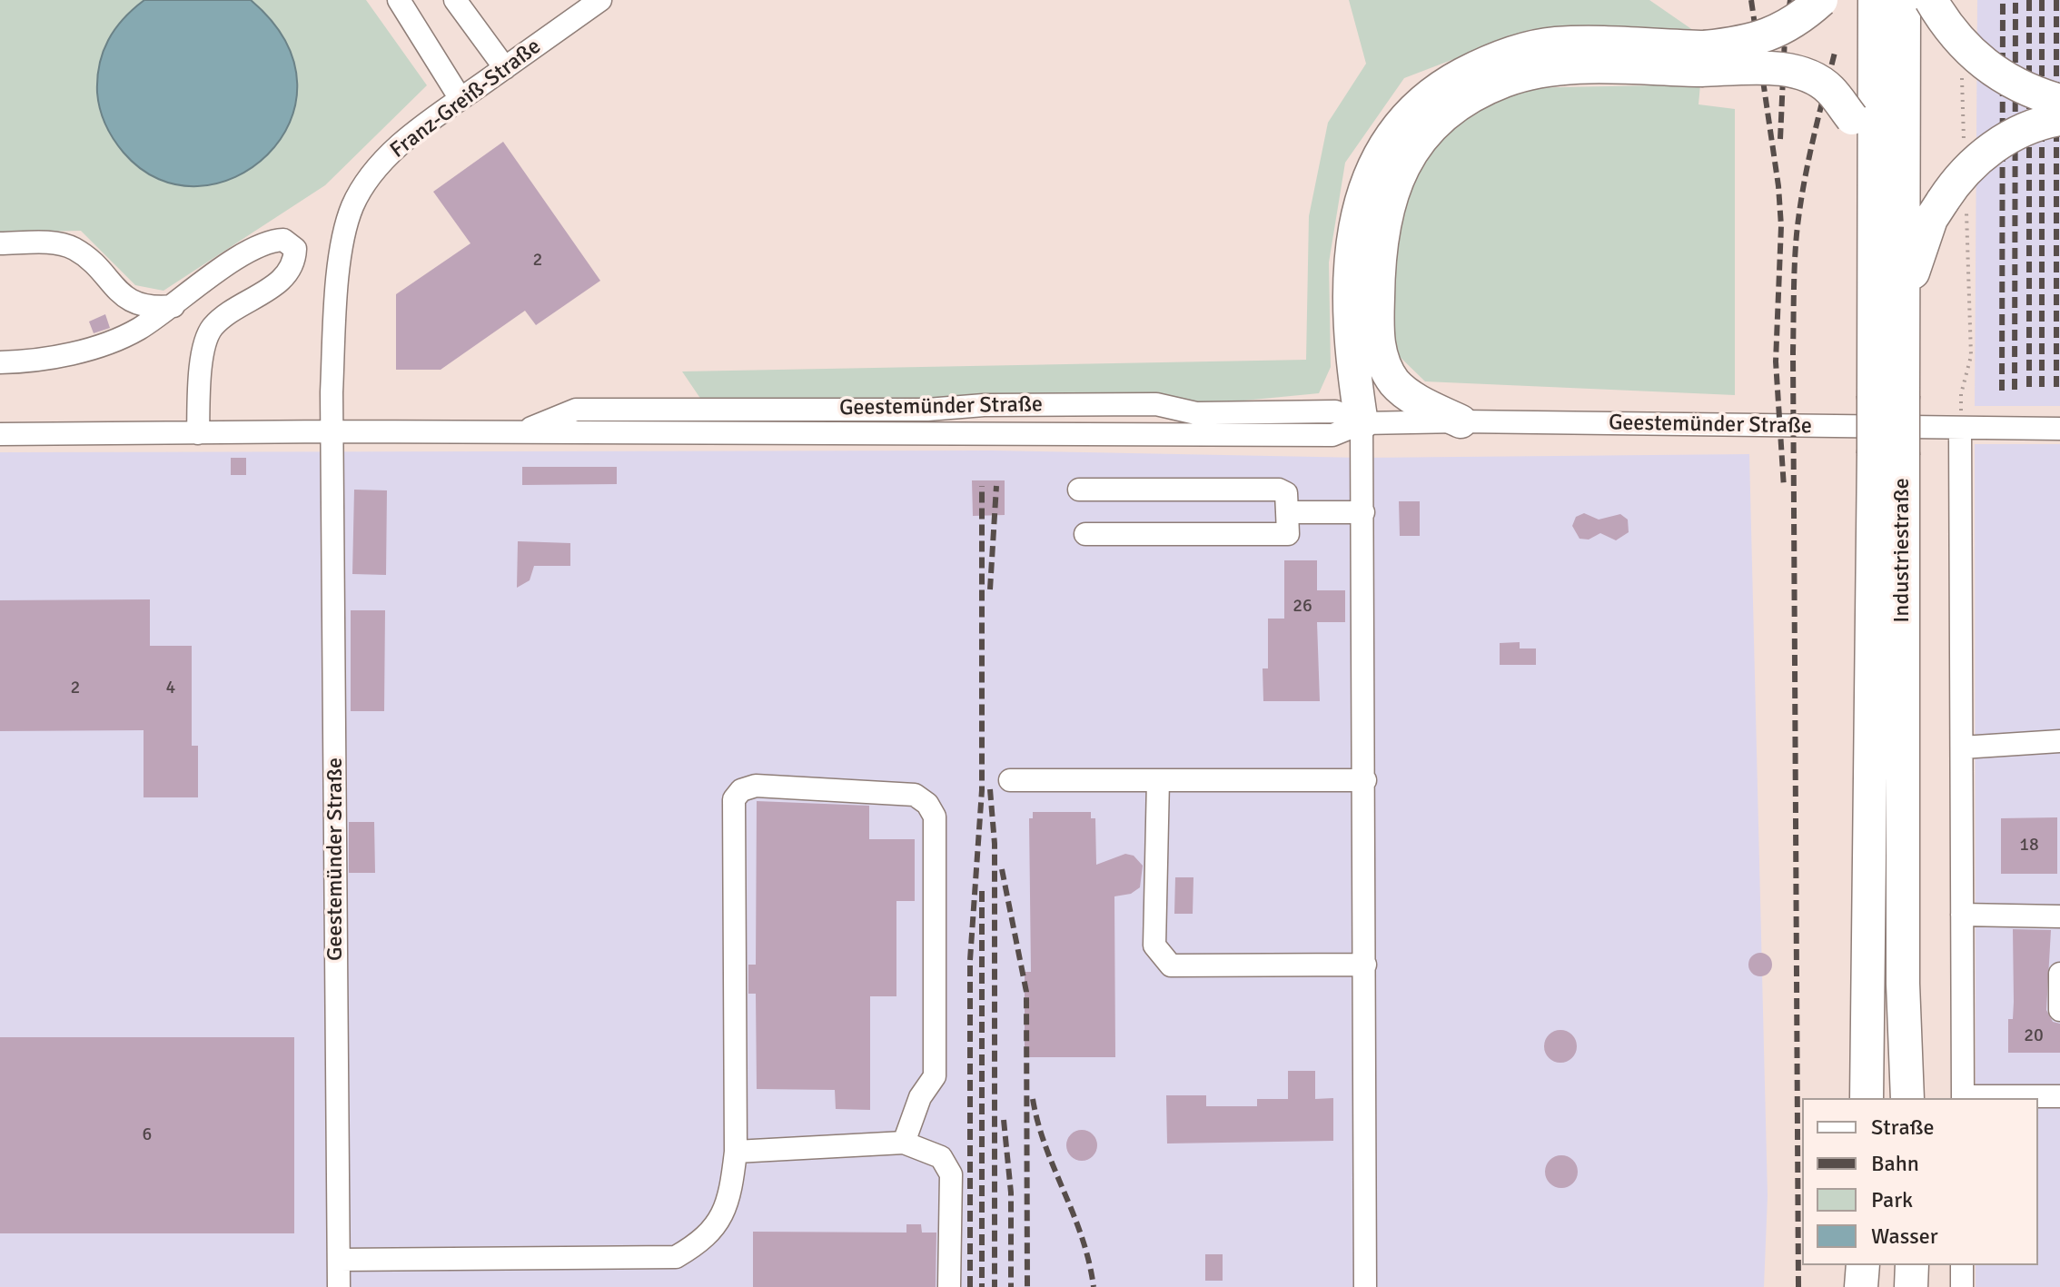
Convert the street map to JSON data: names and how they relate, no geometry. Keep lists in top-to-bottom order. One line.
{"streets":{"highway":["Industriestraße"],"street":["Franz-Greiß-Straße","Geestemünder Straße"]},"crossings":[["Franz-Greiß-Straße","Geestemünder Straße"]],"house_numbers":["2","26","2","4","18","20","6"],"legend":["Straße","Bahn","Park","Wasser"]}
